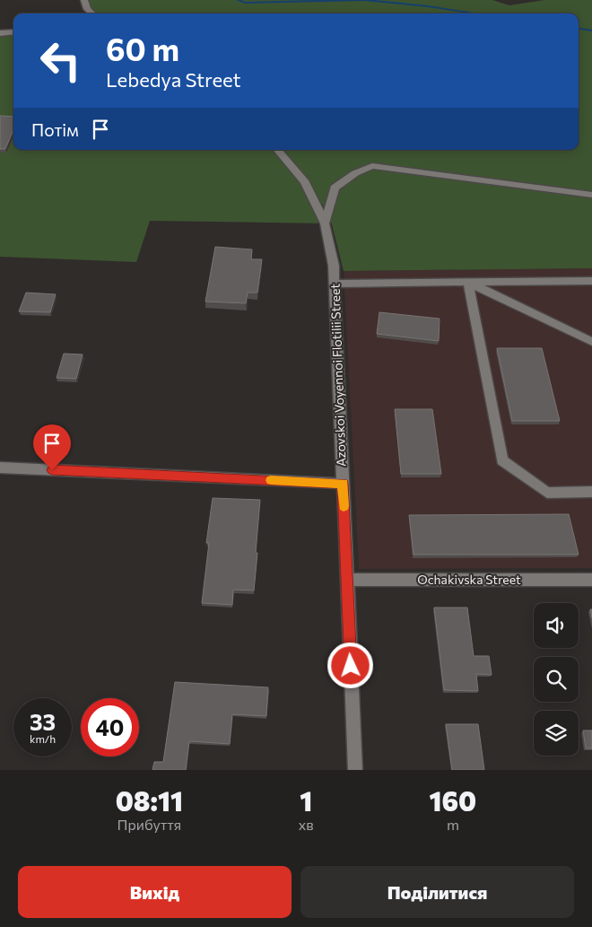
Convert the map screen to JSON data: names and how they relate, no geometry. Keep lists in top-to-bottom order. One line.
{"streets":{"street":["Azovskoi Voyennoi Flotilii Street","Ochakivska Street"]},"crossings":[["Azovskoi Voyennoi Flotilii Street","Ochakivska Street"]],"page":{"turn":["60 m","Lebedya Street"],"then":"Потім","speed":"33 km/h","limit":"40","eta":["08:11","Прибуття","1","хв","160","m"],"buttons":["Вихід","Поділитися"]}}
